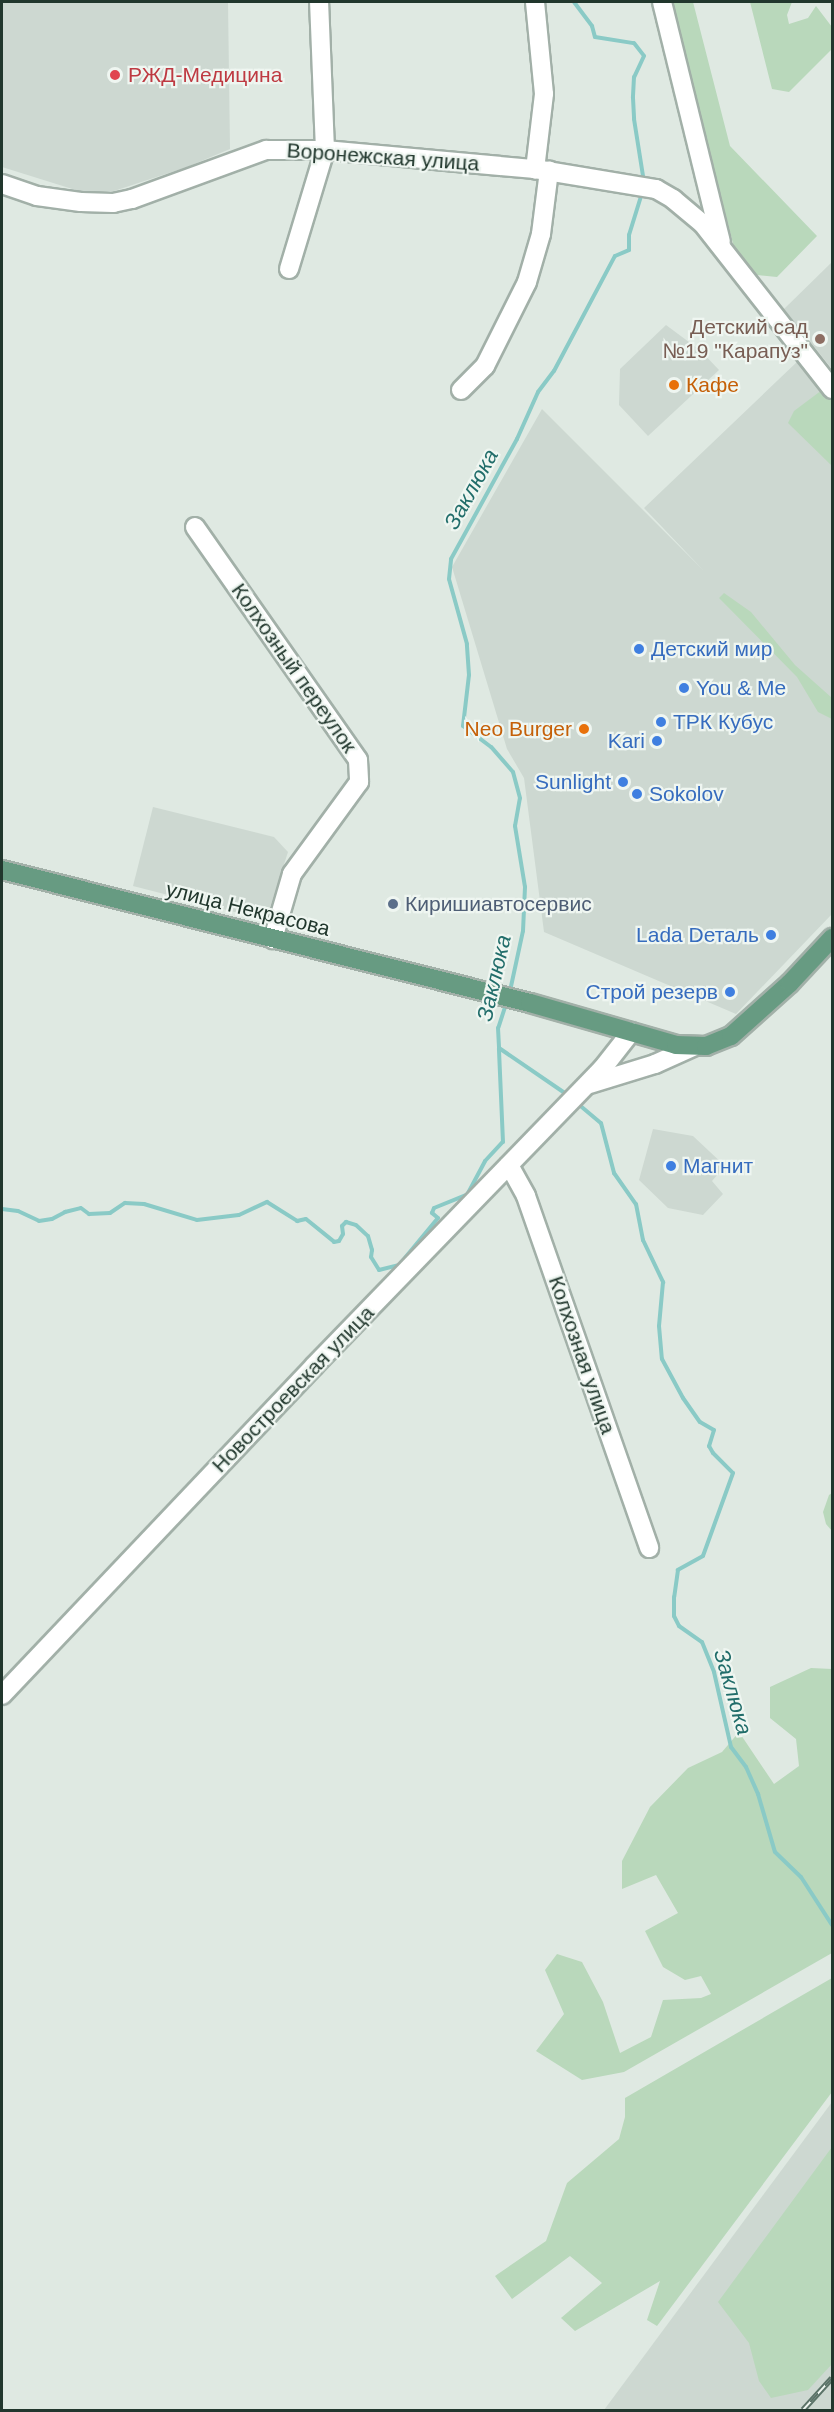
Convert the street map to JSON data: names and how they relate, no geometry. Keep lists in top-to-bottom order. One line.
{"streets":{"main road":["улица Некрасова"],"street":["Воронежская улица","Колхозный переулок","Колхозная улица","Новостроевская улица"]},"crossings":[["Колхозный переулок","улица Некрасова"],["улица Некрасова","Новостроевская улица"],["Колхозная улица","Новостроевская улица"]],"water":["Заклюка"],"places":["РЖД-Медицина","Детский сад №19 \"Карапуз\"","Кафе","Детский мир","You & Me","ТРК Кубус","Neo Burger","Kari","Sunlight","Sokolov","Киришиавтосервис","Lada Dеталь","Строй резерв","Магнит"]}
